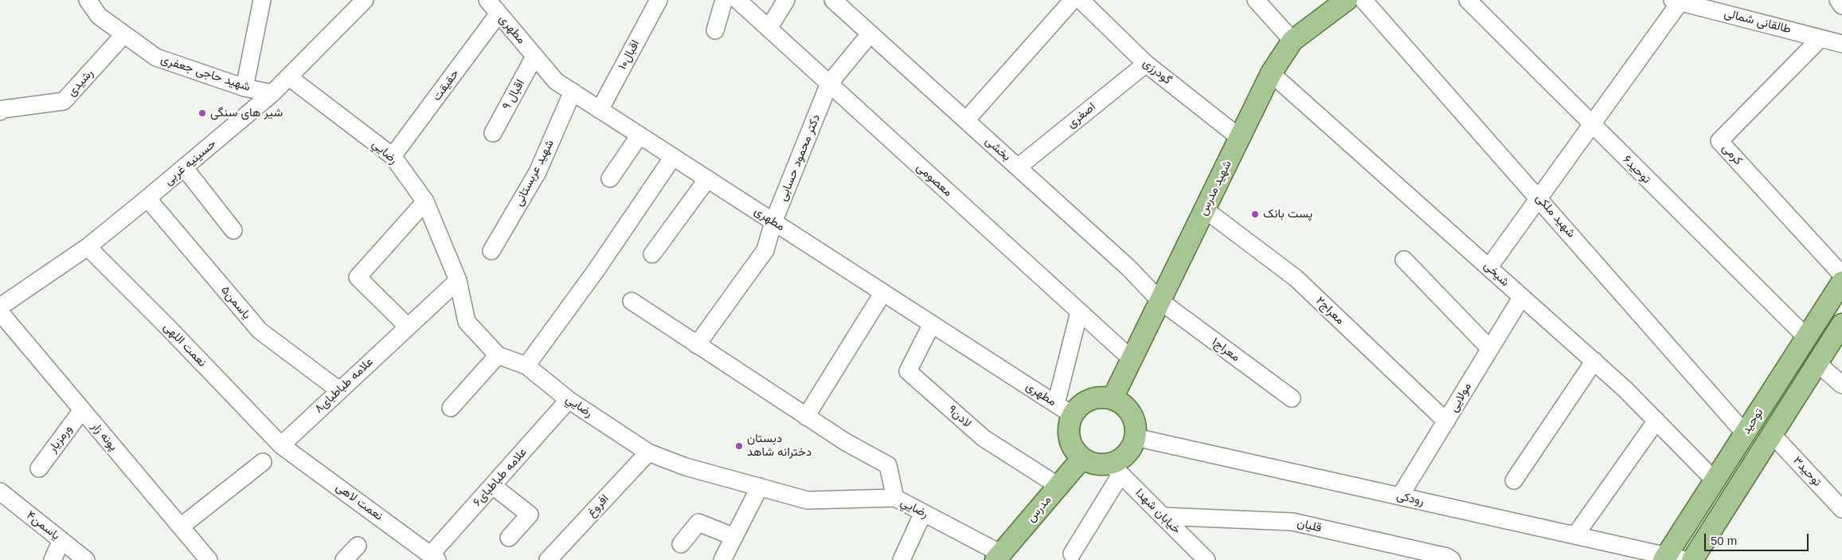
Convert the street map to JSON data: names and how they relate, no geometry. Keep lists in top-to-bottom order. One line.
{"streets":{"main road":["شهید مدرس","توحید","مدرس"],"street":["طالقانی شمالی","مطهری","اقبال۱۰","گودرزی","شهید حاجی جعفری","رشیدی","حقیقت","اقبال ۹","اصغری","بخشی","رضایي","کرمی","دکتر محمود حسابی","حسینیه غربی","توحید۶","شهید عربستانی","معصومی","شهید ملکی","شیخی","یاسمن۵","معراج۲","نعمت اللهی","معراج۱","علامه طباطبای۸","مولایی","لادن۹","پونه زار","ورمزیار","توحید۳","علامه طباطبای۶","رودکی","نعمت لاهی","افروغ","خیابان شهدا","یاسمن۴","قلیان"]},"crossings":[["طالقانی شمالی","کرمی"],["مطهری","اقبال۱۰"],["مطهری","حقیقت"],["مطهری","اقبال ۹"],["مطهری","دکتر محمود حسابی"],["مطهری","شهید عربستانی"],["مطهری","شهید مدرس"],["مطهری","لادن۹"],["مطهری","رودکی"],["مطهری","مدرس"],["مطهری","خیابان شهدا"],["گودرزی","اصغری"],["گودرزی","شهید مدرس"],["شهید حاجی جعفری","رشیدی"],["شهید حاجی جعفری","حسینیه غربی"],["حقیقت","رضایي"],["اصغری","بخشی"],["بخشی","دکتر محمود حسابی"],["بخشی","شهید مدرس"],["بخشی","معراج۱"],["رضایي","حسینیه غربی"],["رضایي","علامه طباطبای۸"],["رضایي","علامه طباطبای۶"],["رضایي","افروغ"],["رضایي","مدرس"],["دکتر محمود حسابی","معصومی"],["حسینیه غربی","یاسمن۵"],["حسینیه غربی","نعمت اللهی"],["توحید۶","توحید"],["معصومی","شهید مدرس"],["شهید مدرس","شیخی"],["شهید مدرس","معراج۲"],["شهید مدرس","معراج۱"],["شهید مدرس","رودکی"],["شهید مدرس","مدرس"],["شهید مدرس","خیابان شهدا"],["شهید ملکی","توحید"],["شیخی","مولایی"],["شیخی","توحید"],["یاسمن۵","علامه طباطبای۸"],["معراج۲","مولایی"],["نعمت اللهی","علامه طباطبای۸"],["نعمت اللهی","نعمت لاهی"],["علامه طباطبای۸","نعمت لاهی"],["مولایی","رودکی"],["لادن۹","مدرس"],["توحید","توحید۳"],["توحید","رودکی"],["پونه زار","ورمزیار"],["علامه طباطبای۶","نعمت لاهی"],["رودکی","مدرس"],["رودکی","خیابان شهدا"],["مدرس","خیابان شهدا"],["خیابان شهدا","قلیان"]],"places":["شیر های سنگی","پست بانک","دبستان دخترانه شاهد"],"scale_bar":"50 m"}
